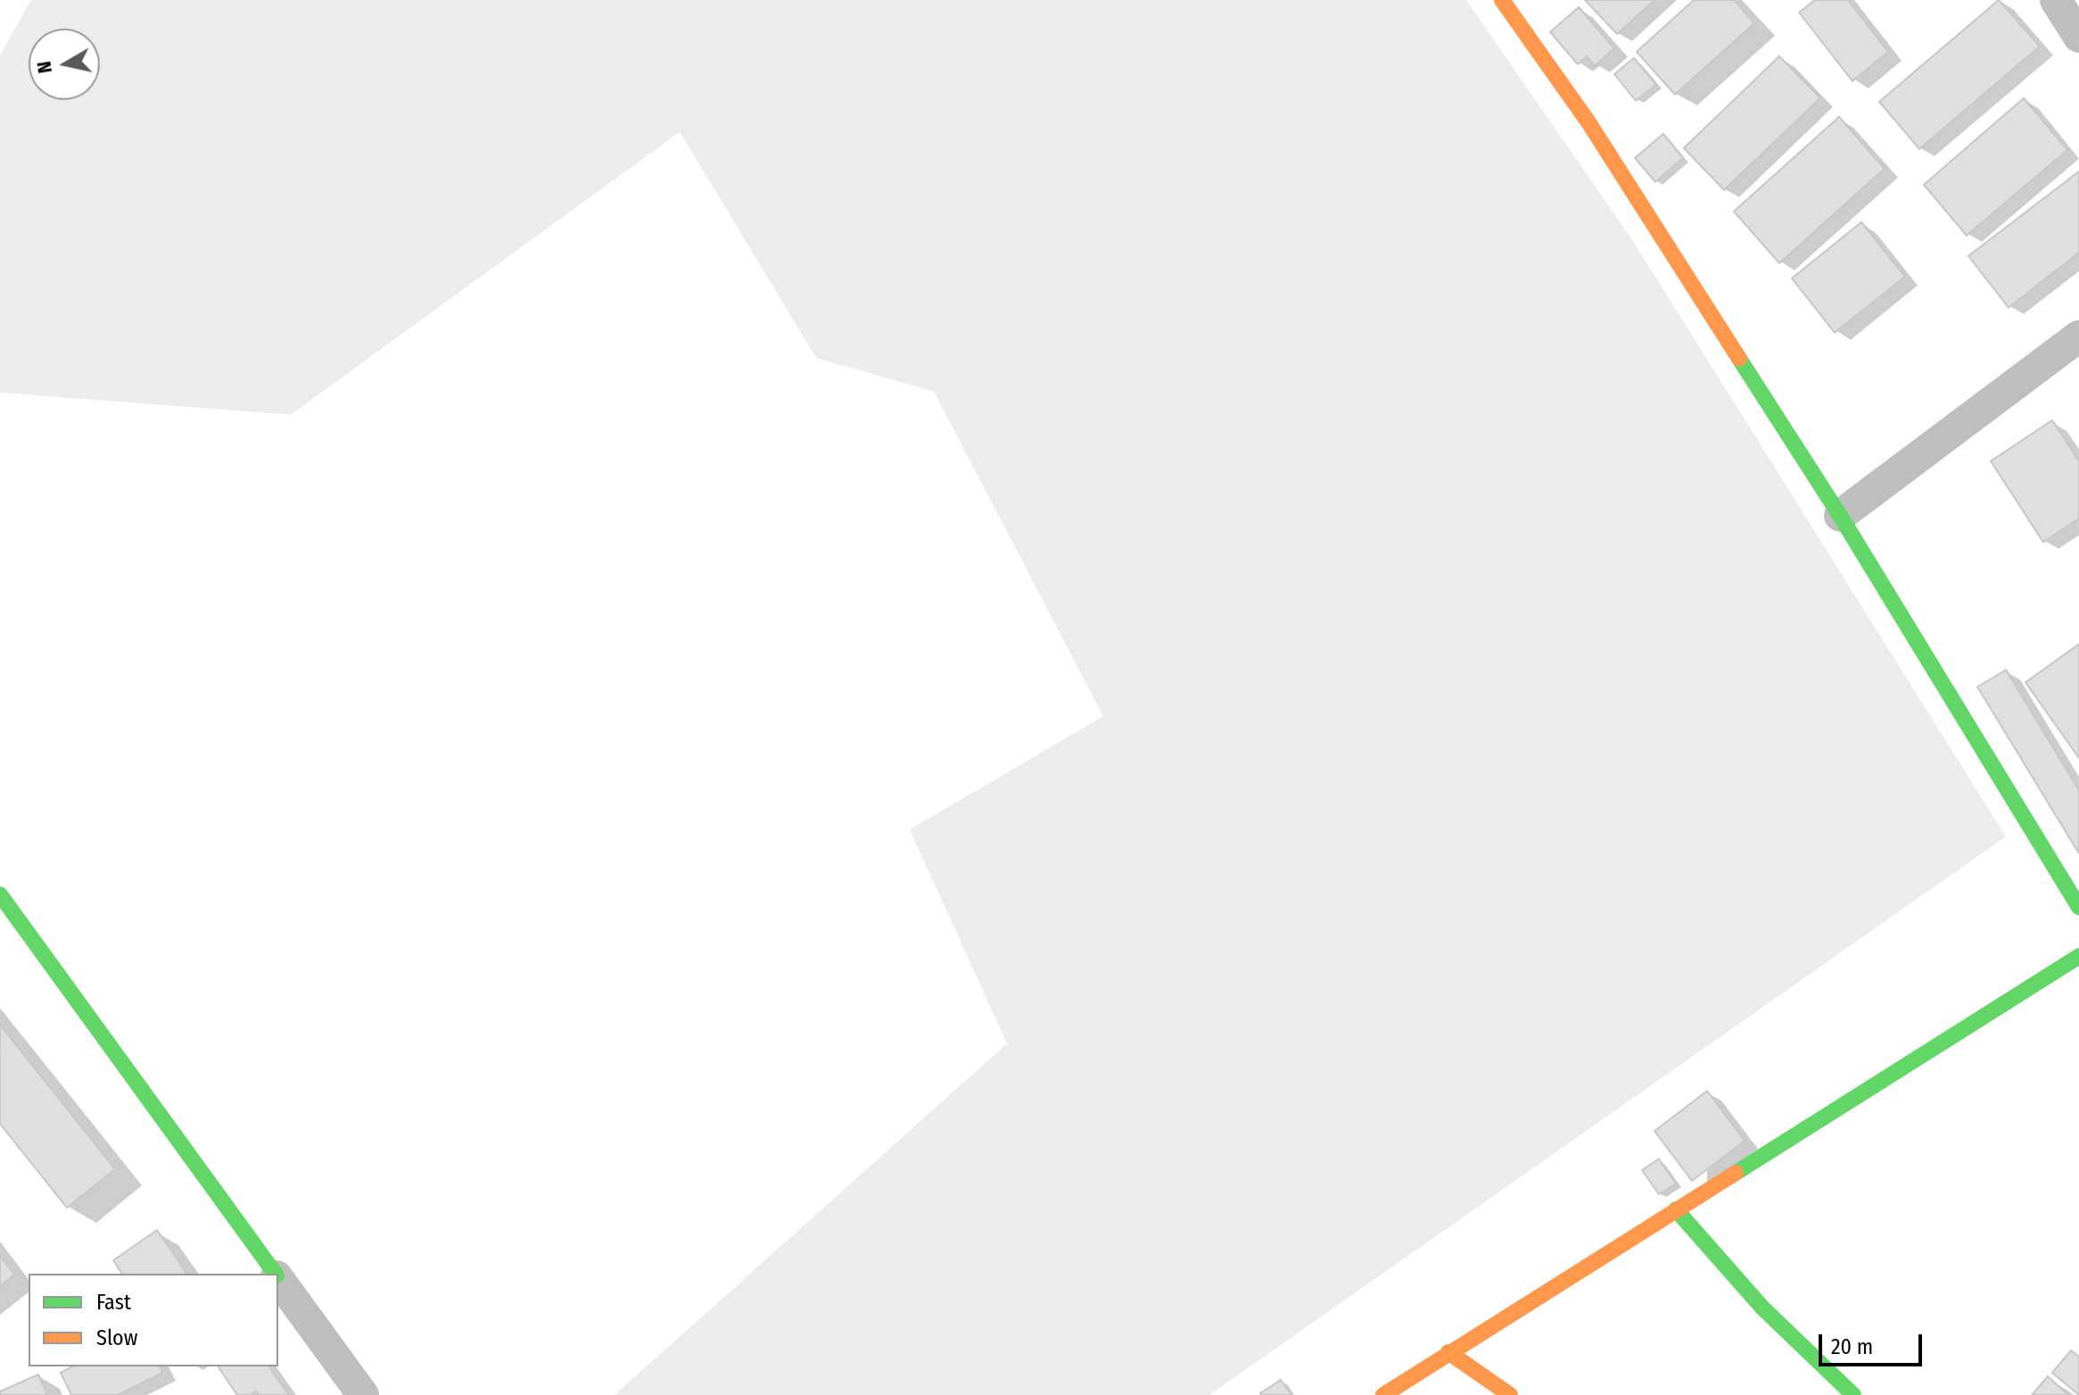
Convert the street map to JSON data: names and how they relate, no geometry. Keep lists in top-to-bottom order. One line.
{"legend":["Fast","Slow"],"scale_bar":"20 m","north":"left"}
